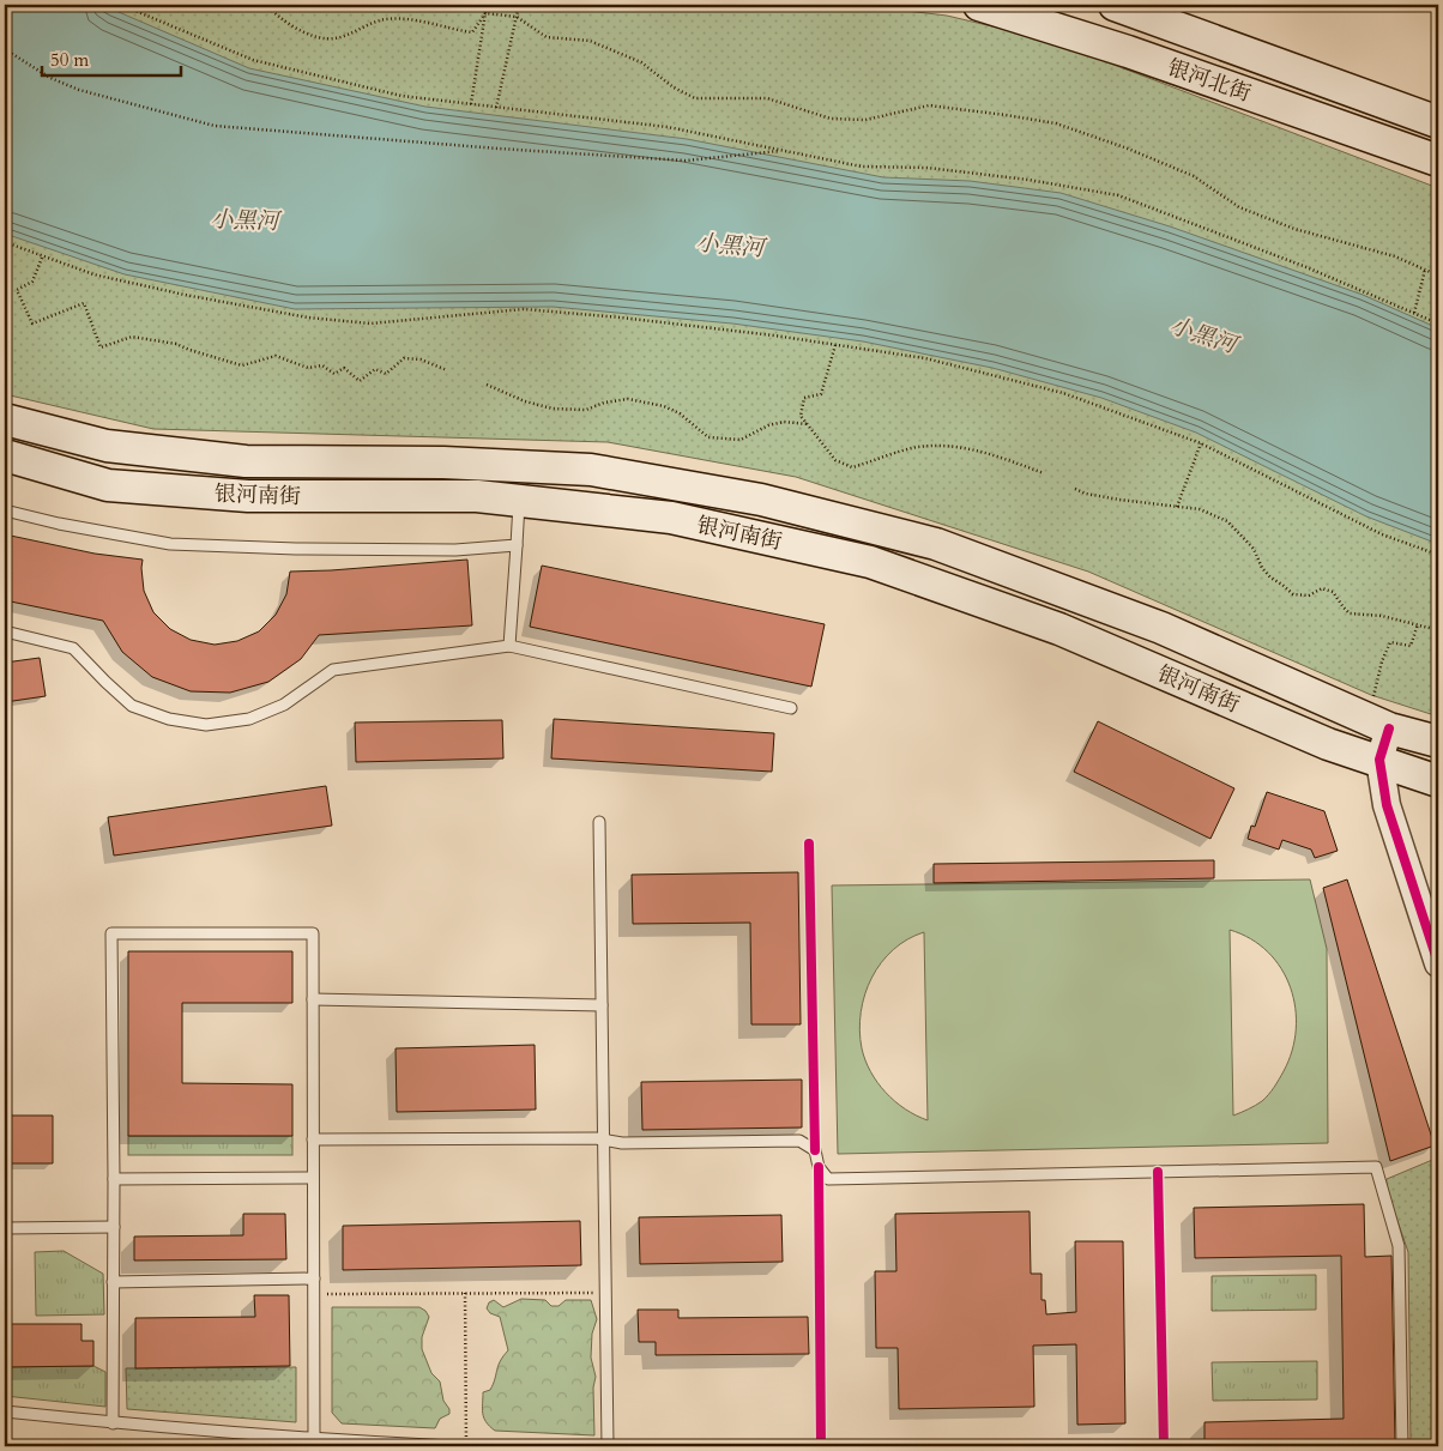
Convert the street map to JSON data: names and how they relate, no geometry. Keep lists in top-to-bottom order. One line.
{"streets":{"main road":["银河北街","银河南街"]},"water":["小黑河"],"scale_bar":"50 m"}
